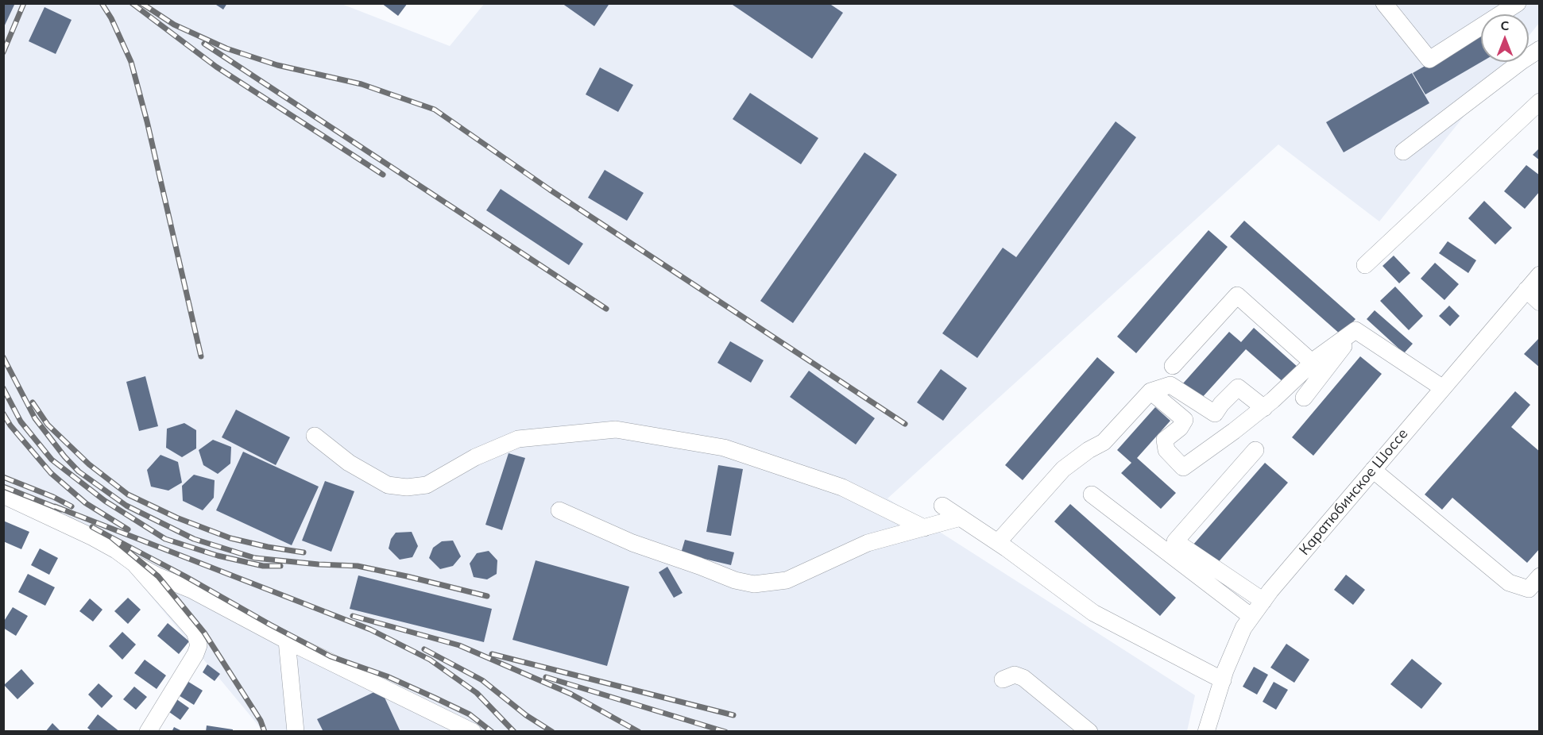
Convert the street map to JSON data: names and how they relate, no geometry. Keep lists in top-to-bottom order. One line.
{"streets":{"street":["Каратюбинское Шоссе"]},"north":"top"}
